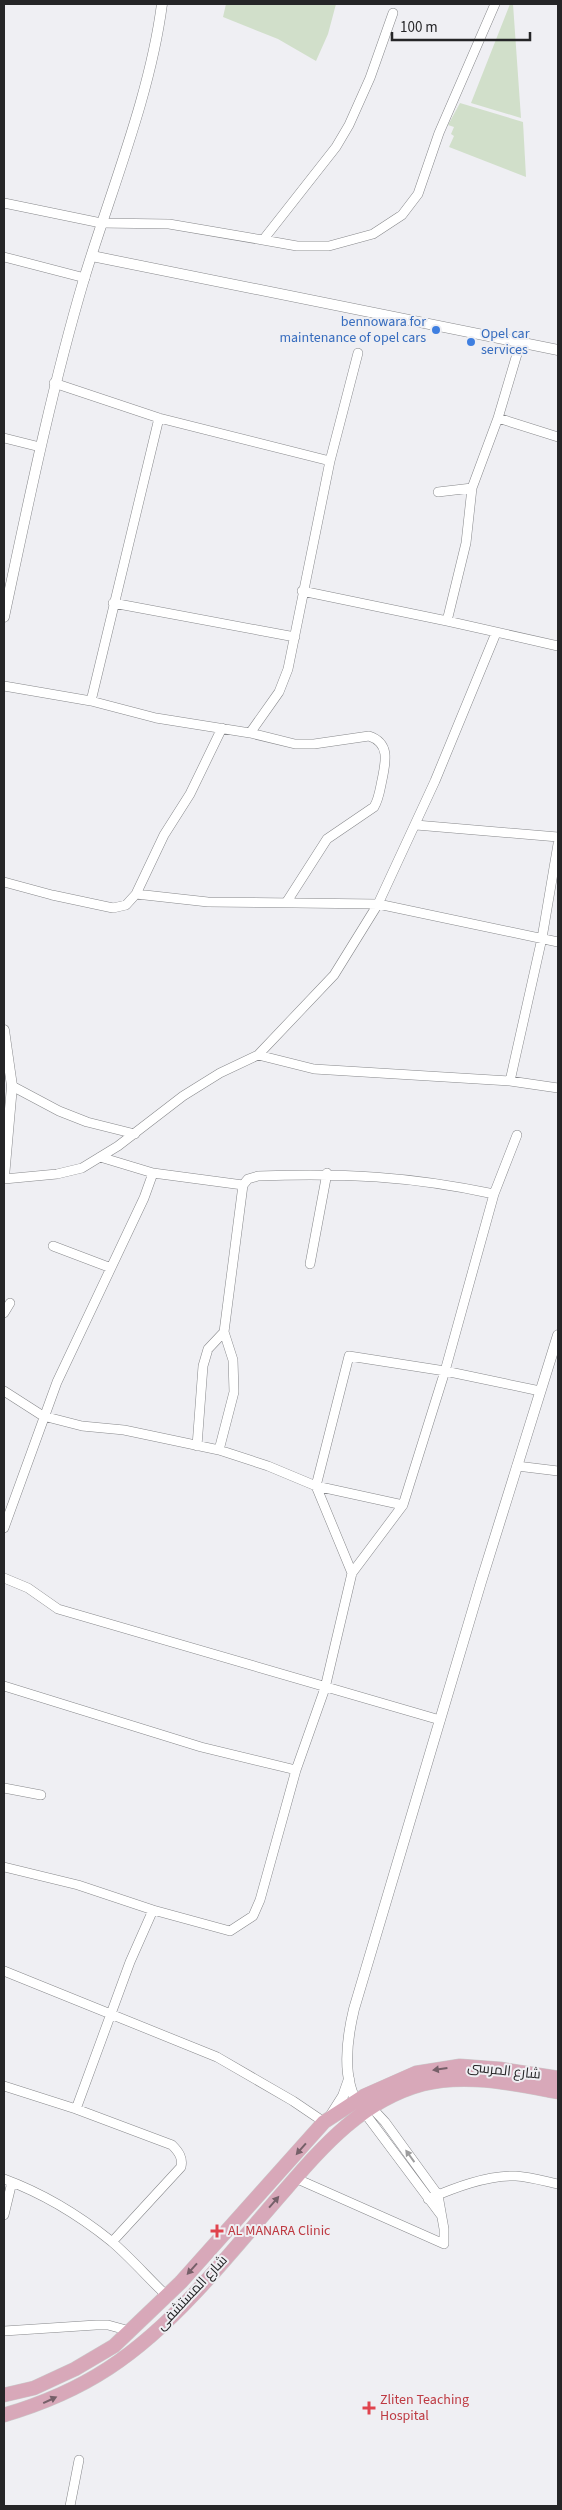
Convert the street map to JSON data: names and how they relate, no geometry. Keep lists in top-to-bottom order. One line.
{"streets":{"main road":["شارع المرسى","شارع المستشفى"]},"crossings":[["شارع المرسى","شارع المستشفى"]],"places":{"other":["bennowara for maintenance of opel cars","Opel car services"],"health":["AL MANARA Clinic","Zliten Teaching Hospital"]},"scale_bar":"100 m"}
